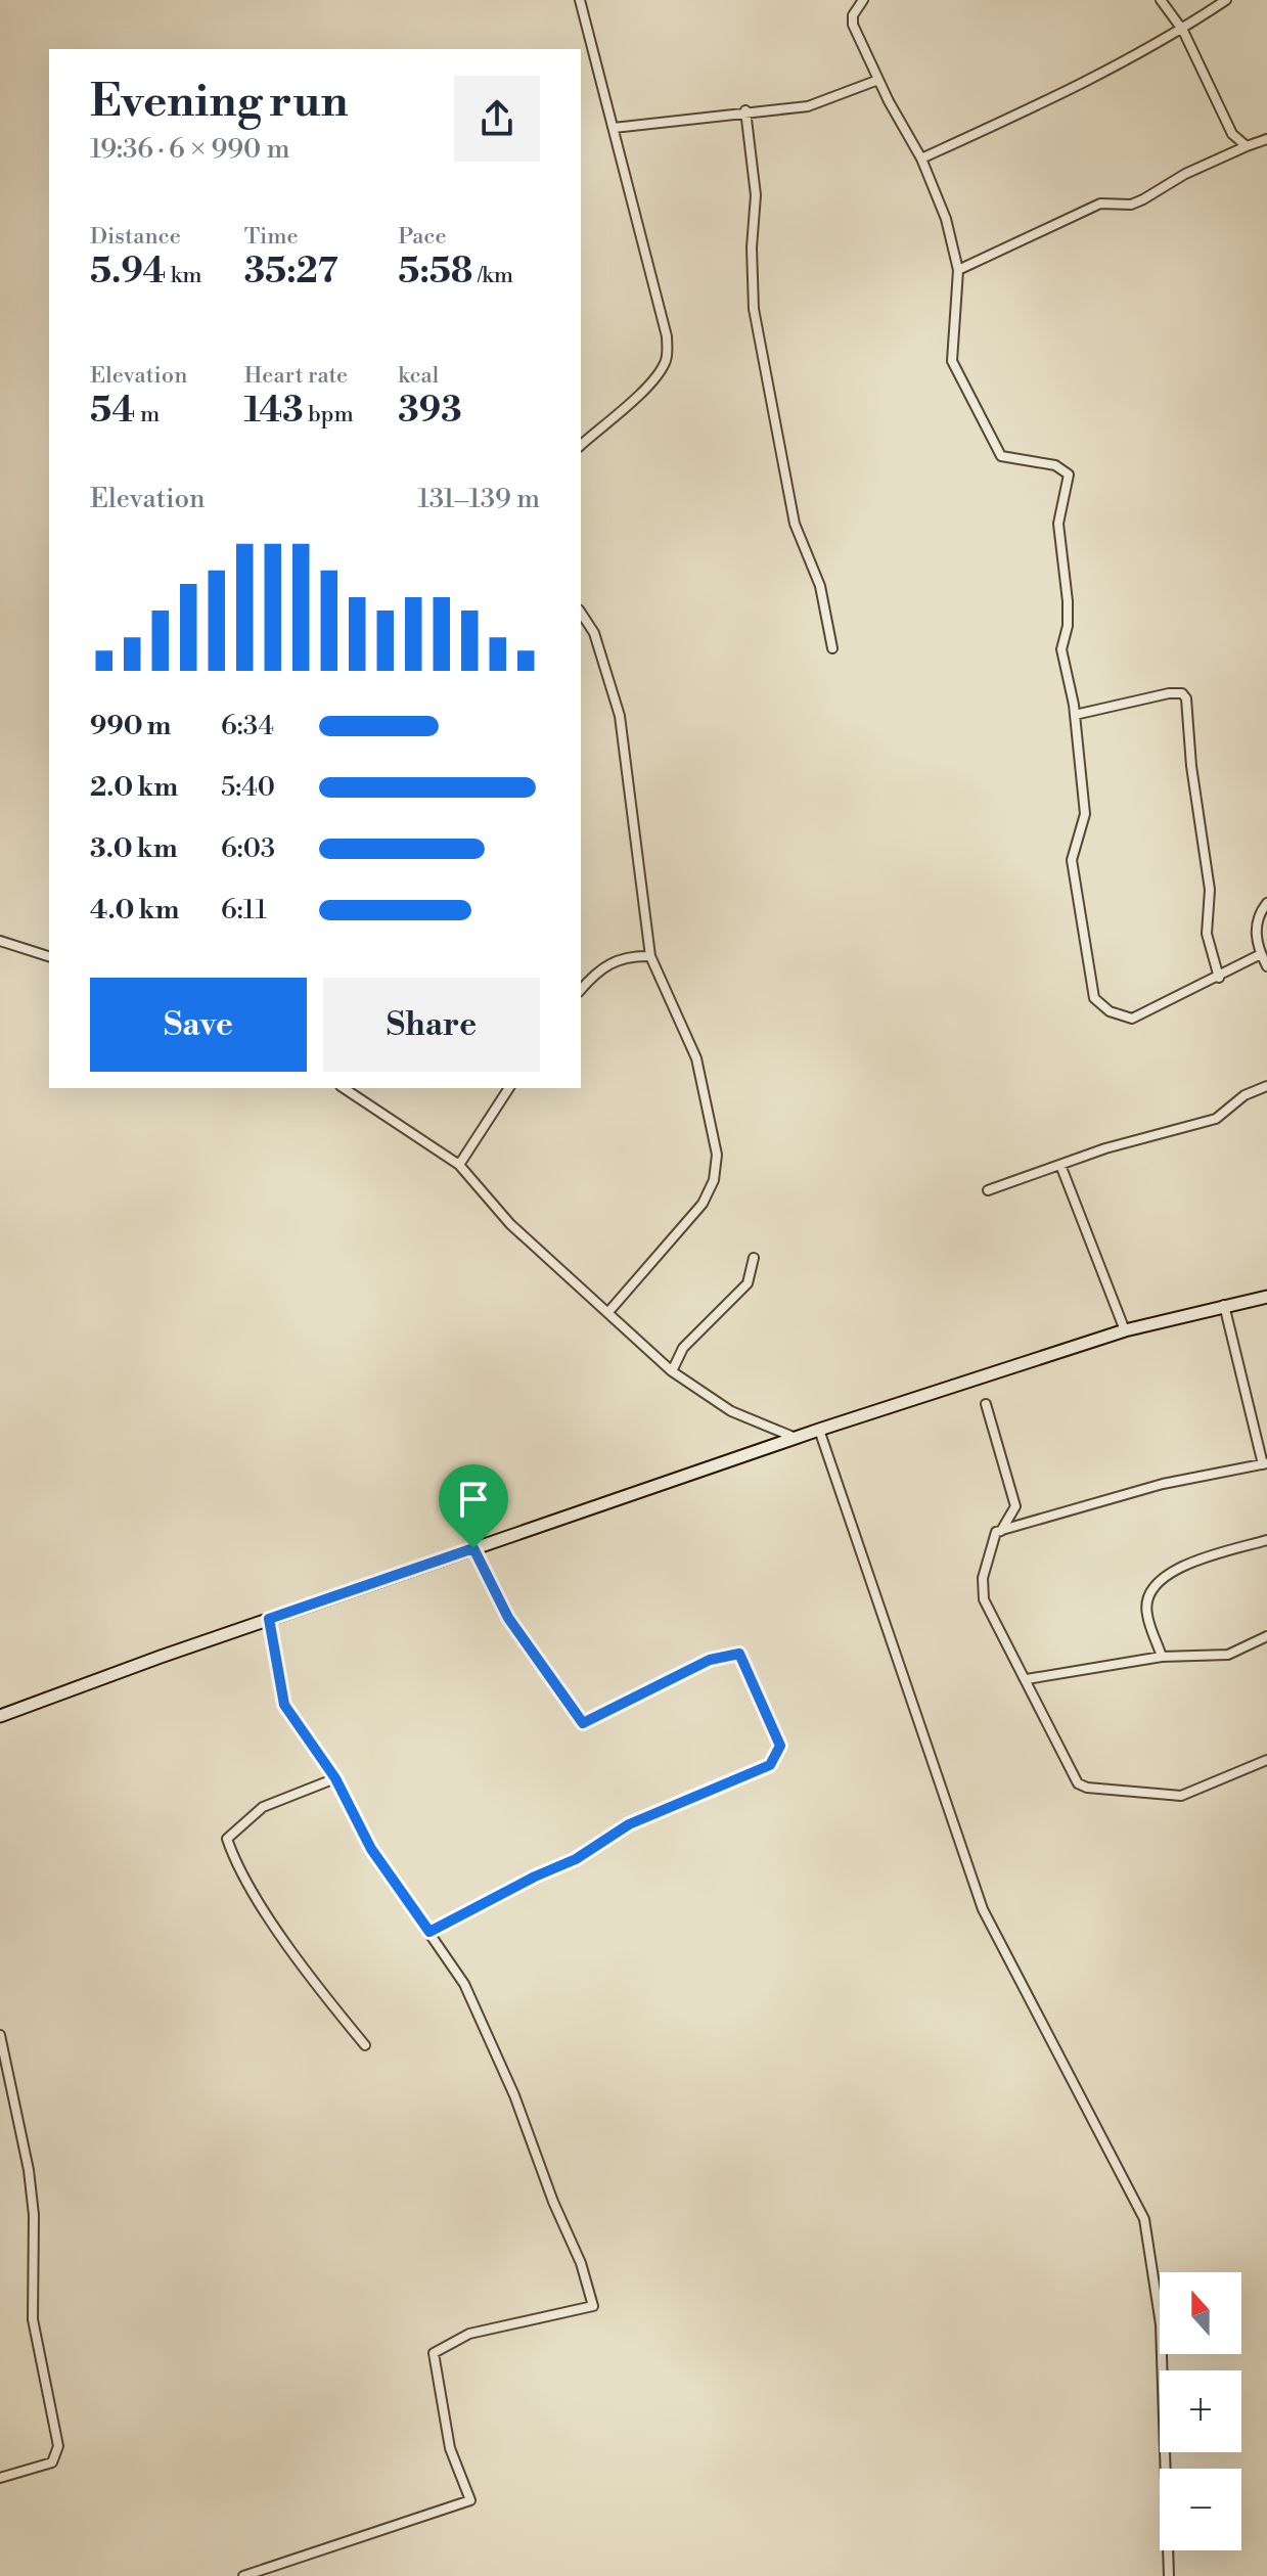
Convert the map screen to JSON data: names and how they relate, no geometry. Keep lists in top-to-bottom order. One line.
{"north":"top","page":{"heading":["Evening run","19:36 · 6 × 990 m"],"stats":[["Distance","5.94 km"],["Time","35:27"],["Pace","5:58 /km"],["Elevation","54 m"],["Heart rate","143 bpm"],["kcal","393"]],"chart":["Elevation","131–139 m"],"list":[{"name":"990 m","note":"6:34"},{"name":"2.0 km","note":"5:40"},{"name":"3.0 km","note":"6:03"},{"name":"4.0 km","note":"6:11"}],"buttons":["Save","Share"],"map_buttons":["+","−"]}}
